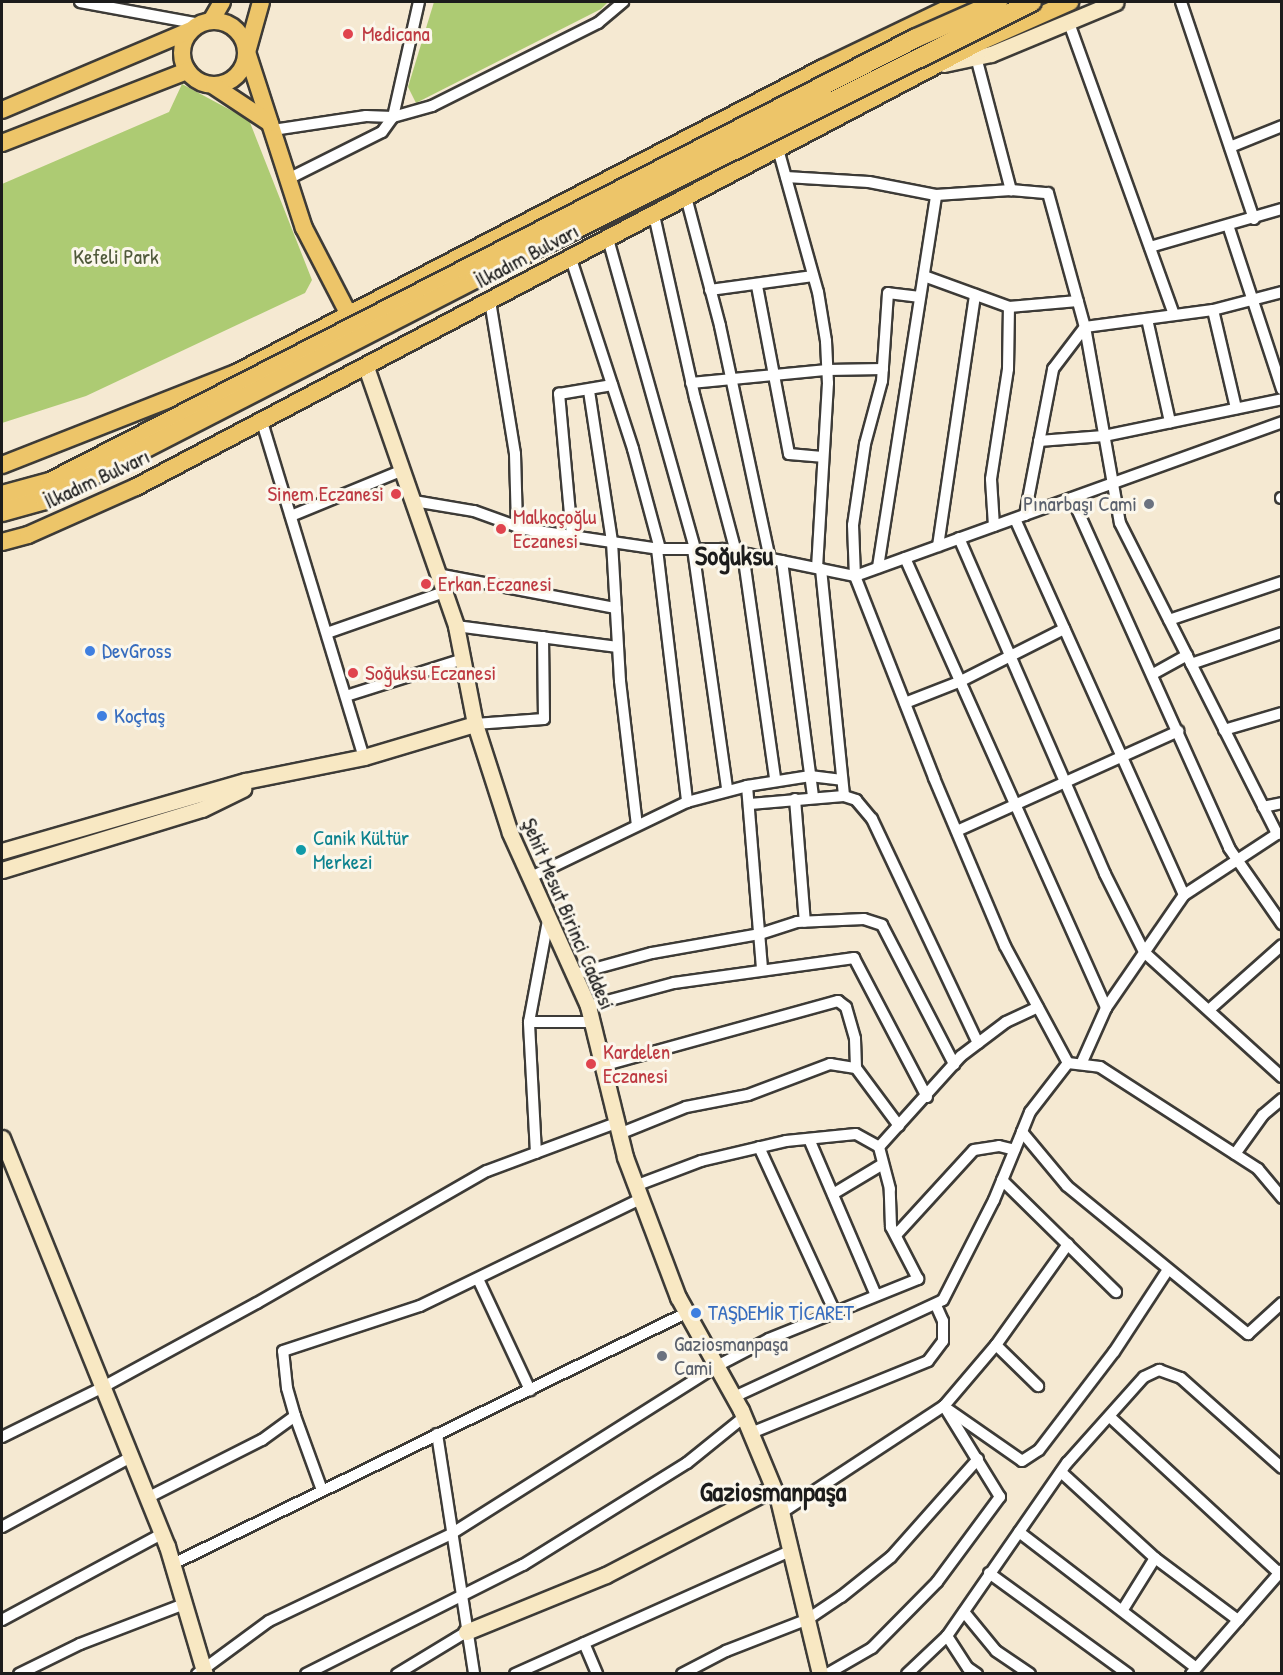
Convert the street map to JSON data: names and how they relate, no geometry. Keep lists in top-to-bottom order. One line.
{"streets":{"highway":["İlkadım Bulvarı"],"main road":["Şehit Mesut Birinci Caddesi"]},"crossings":[["İlkadım Bulvarı","Şehit Mesut Birinci Caddesi"]],"districts":["Soğuksu","Gaziosmanpaşa"],"parks":["Kefeli Park"],"places":["Medicana","Sinem Eczanesi","Pınarbaşı Cami","Malkoçoğlu Eczanesi","Erkan Eczanesi","DevGross","Soğuksu Eczanesi","Koçtaş","Canik Kültür Merkezi","Kardelen Eczanesi","TAŞDEMİR TİCARET","Gaziosmanpaşa Cami"]}
